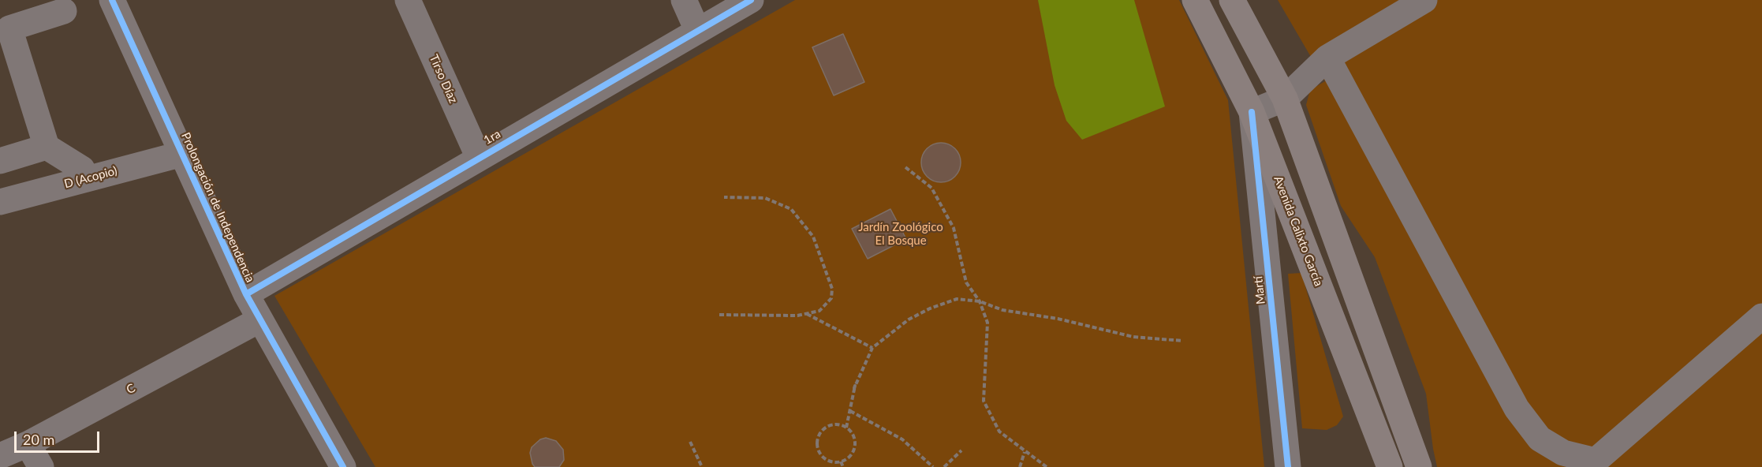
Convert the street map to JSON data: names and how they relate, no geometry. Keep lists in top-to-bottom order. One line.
{"streets":{"main road":["Avenida Calixto García"],"street":["Tirso Díaz","1ra","D (Acopio)","Prolongación de Independencia","Martí","C"]},"crossings":[["Tirso Díaz","1ra"],["1ra","Prolongación de Independencia"],["D (Acopio)","Prolongación de Independencia"],["Prolongación de Independencia","C"],["Avenida Calixto García","Martí"]],"parks":["Jardín Zoológico El Bosque"],"scale_bar":"20 m"}
